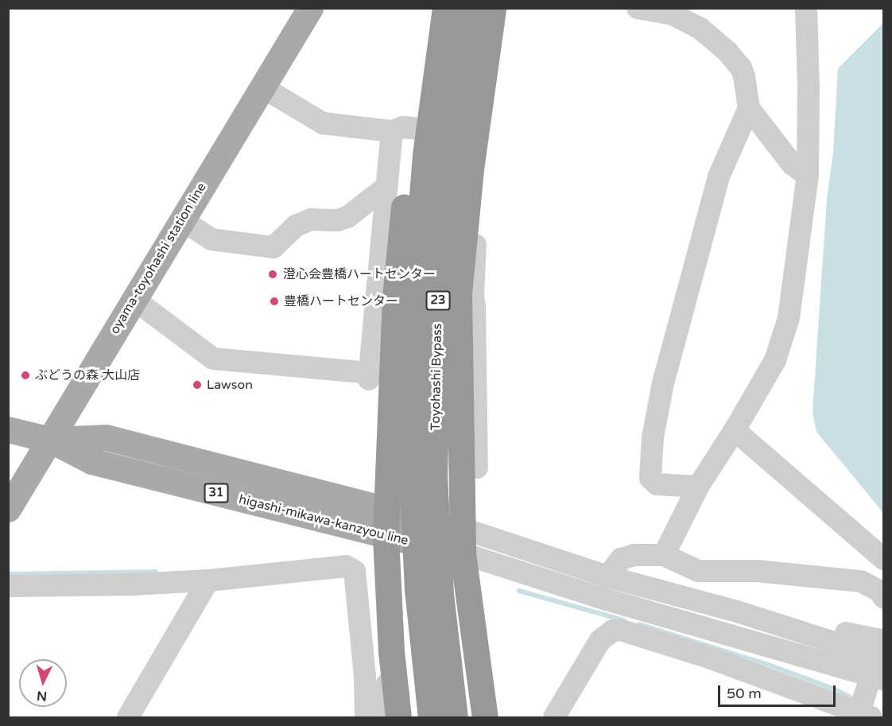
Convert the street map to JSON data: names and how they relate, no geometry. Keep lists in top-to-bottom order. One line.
{"streets":{"highway":["23","Toyohashi Bypass"],"main road":["oyama-toyohashi station line","31","higashi-mikawa-kanzyou line"]},"crossings":[["oyama-toyohashi station line","higashi-mikawa-kanzyou line"],["23","higashi-mikawa-kanzyou line"]],"places":["澄心会豊橋ハートセンター","豊橋ハートセンター","ぶどうの森 大山店","Lawson"],"scale_bar":"50 m","north":"bottom"}
